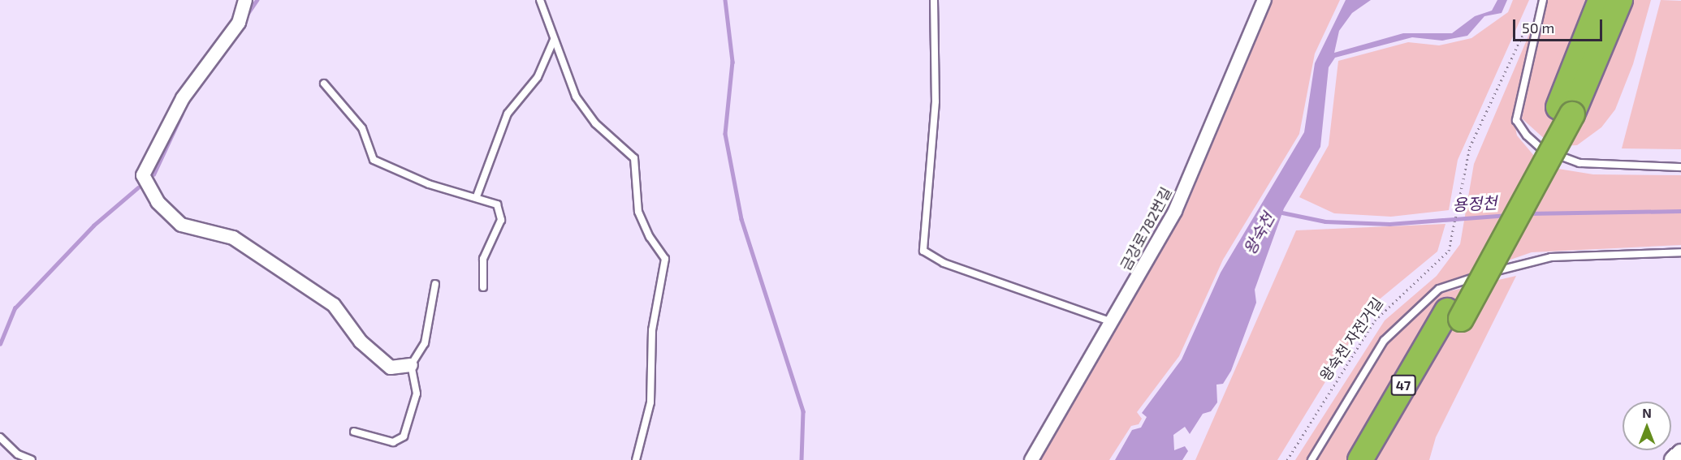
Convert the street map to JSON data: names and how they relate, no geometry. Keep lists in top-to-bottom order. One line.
{"streets":{"highway":["47"],"street":["금강로782번길"],"path":["왕숙천 자전거길"]},"water":["용정천","왕숙천"],"scale_bar":"50 m","north":"top"}
